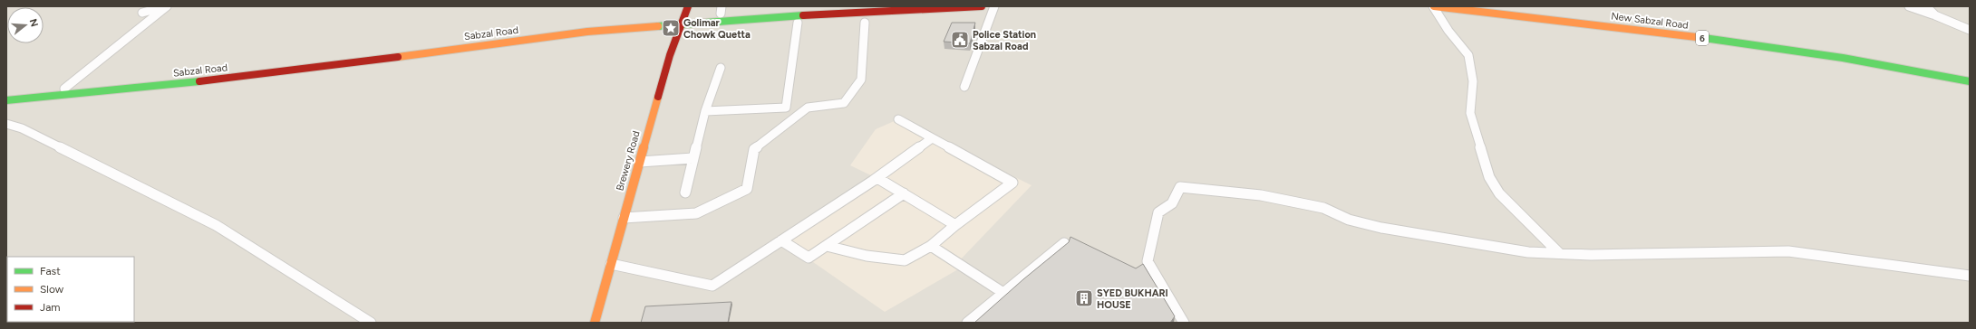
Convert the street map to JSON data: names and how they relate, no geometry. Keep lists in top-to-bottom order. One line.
{"streets":{"main road":["New Sabzal Road","Sabzal Road","6","Brewery Road"]},"crossings":[["Sabzal Road","Brewery Road"]],"places":{"place":["Golimar Chowk Quetta"],"public building":["Police Station Sabzal Road"],"building":["SYED BUKHARI HOUSE"]},"legend":["Fast","Slow","Jam"],"north":"right"}
